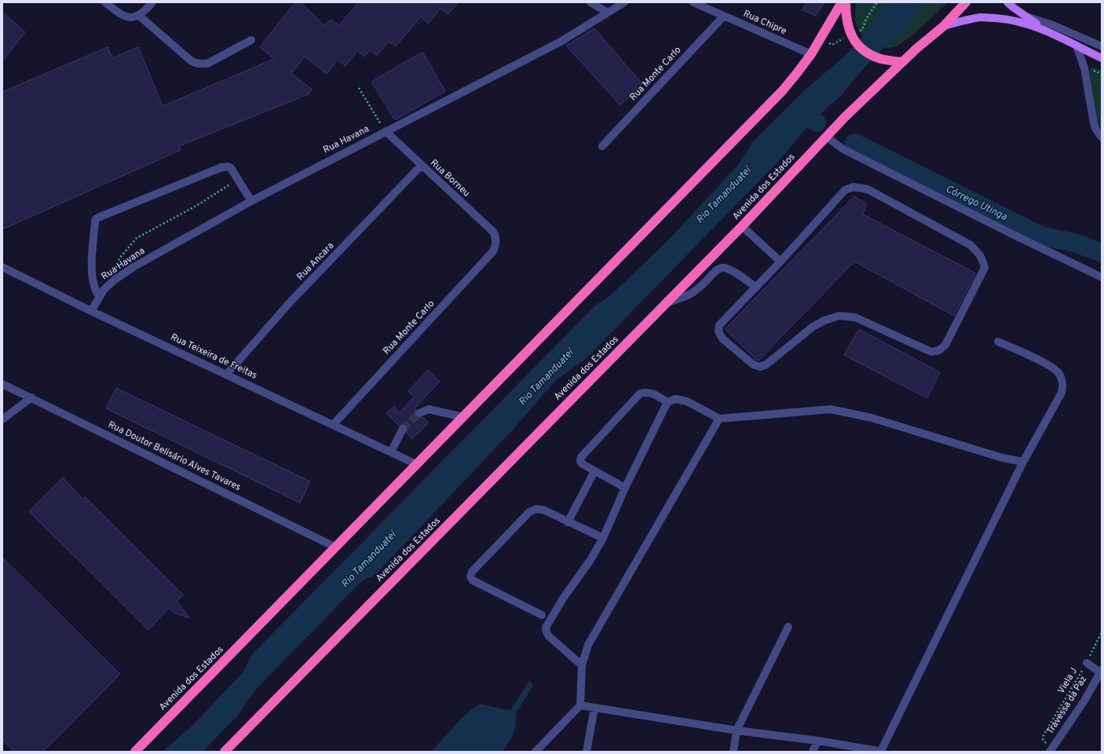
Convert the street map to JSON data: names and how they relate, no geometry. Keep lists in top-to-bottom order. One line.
{"streets":{"highway":["Avenida dos Estados"],"street":["Rua Chipre","Rua Monte Carlo","Rua Havana","Rua Borneu","Rua Ancara","Rua Teixeira de Freitas","Rua Doutor Belisário Alves Tavares","Travessa da Paz"],"path":["Viela J"]},"crossings":[["Rua Chipre","Rua Monte Carlo"],["Rua Chipre","Avenida dos Estados"],["Rua Monte Carlo","Rua Borneu"],["Rua Monte Carlo","Rua Teixeira de Freitas"],["Rua Havana","Rua Borneu"],["Rua Havana","Rua Teixeira de Freitas"],["Rua Borneu","Rua Ancara"],["Avenida dos Estados","Rua Teixeira de Freitas"],["Avenida dos Estados","Rua Doutor Belisário Alves Tavares"],["Rua Ancara","Rua Teixeira de Freitas"]],"water":["Rio Tamanduateí","Córrego Utinga"]}
